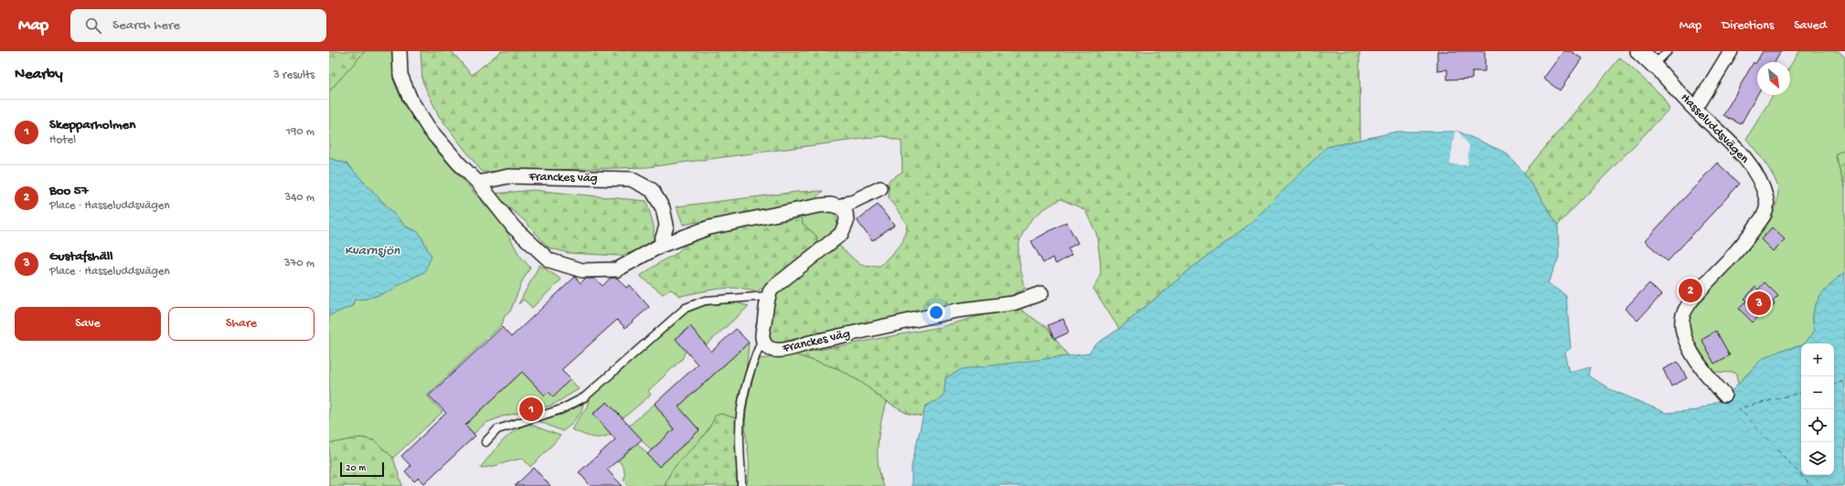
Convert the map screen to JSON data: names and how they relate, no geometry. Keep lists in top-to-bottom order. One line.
{"streets":{"street":["Hasseluddsvägen","Franckes väg"]},"water":["Kvarnsjön"],"scale_bar":"20 m","north":"bottom right","page":{"header":"Map","search":"Search here","nav":["Map","Directions","Saved"],"heading":["Nearby","3 results"],"list":[{"mark":"1","name":"Skepparholmen","note":"Hotel","value":"190 m"},{"mark":"2","name":"Boo 57","note":"Place · Hasseluddsvägen","value":"340 m"},{"mark":"3","name":"Gustafshäll","note":"Place · Hasseluddsvägen","value":"370 m"}],"pins":["2","3","1"],"buttons":["Save","Share"],"map_buttons":["+","−"],"scale":"20 m"}}
